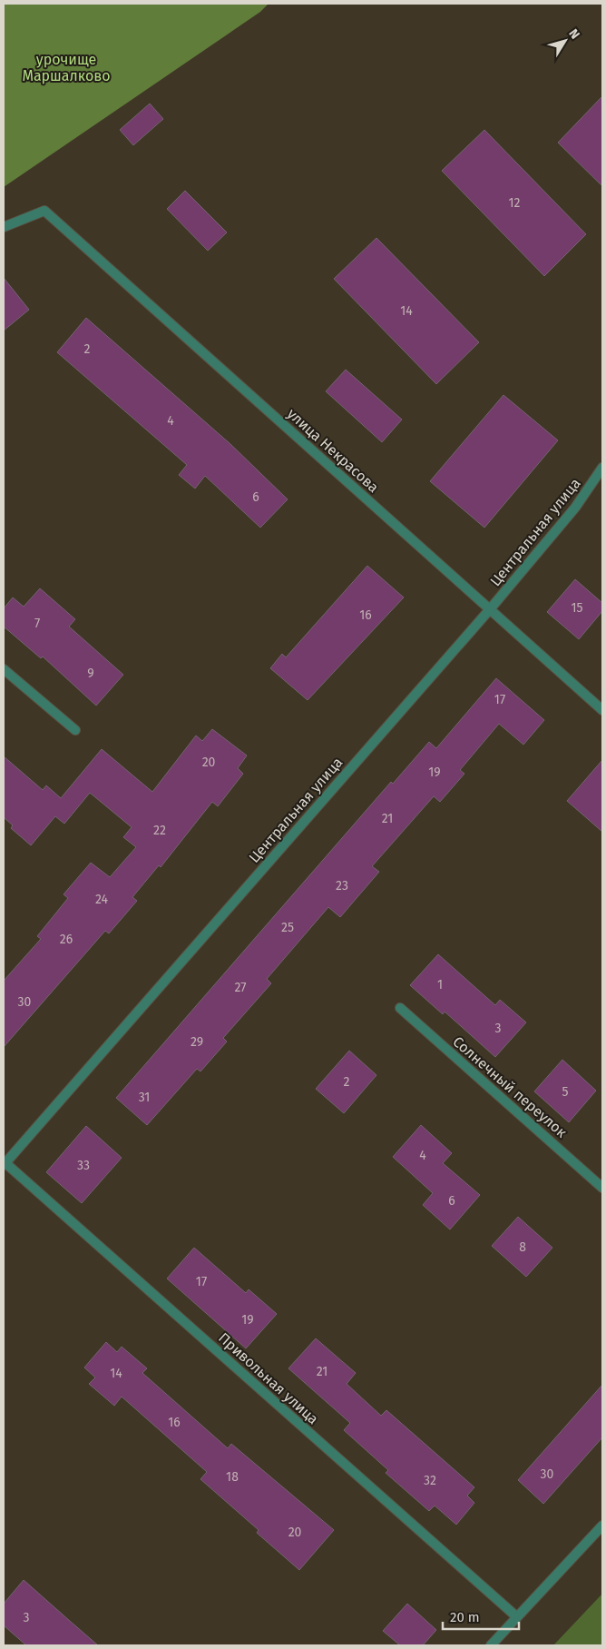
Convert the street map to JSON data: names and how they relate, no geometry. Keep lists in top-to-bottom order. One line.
{"streets":{"street":["улица Некрасова","Центральная улица","Солнечный переулок","Привольная улица"]},"crossings":[["улица Некрасова","Центральная улица"],["Центральная улица","Привольная улица"]],"parks":["урочище Маршалково"],"house_numbers":["12","14","2","4","6","15","16","7","9","17","20","19","21","22","23","24","25","26","1","27","30","3","29","2","5","31","4","33","6","8","17","19","21","14","16","30","18","32","20","3"],"scale_bar":"20 m","north":"top right"}
